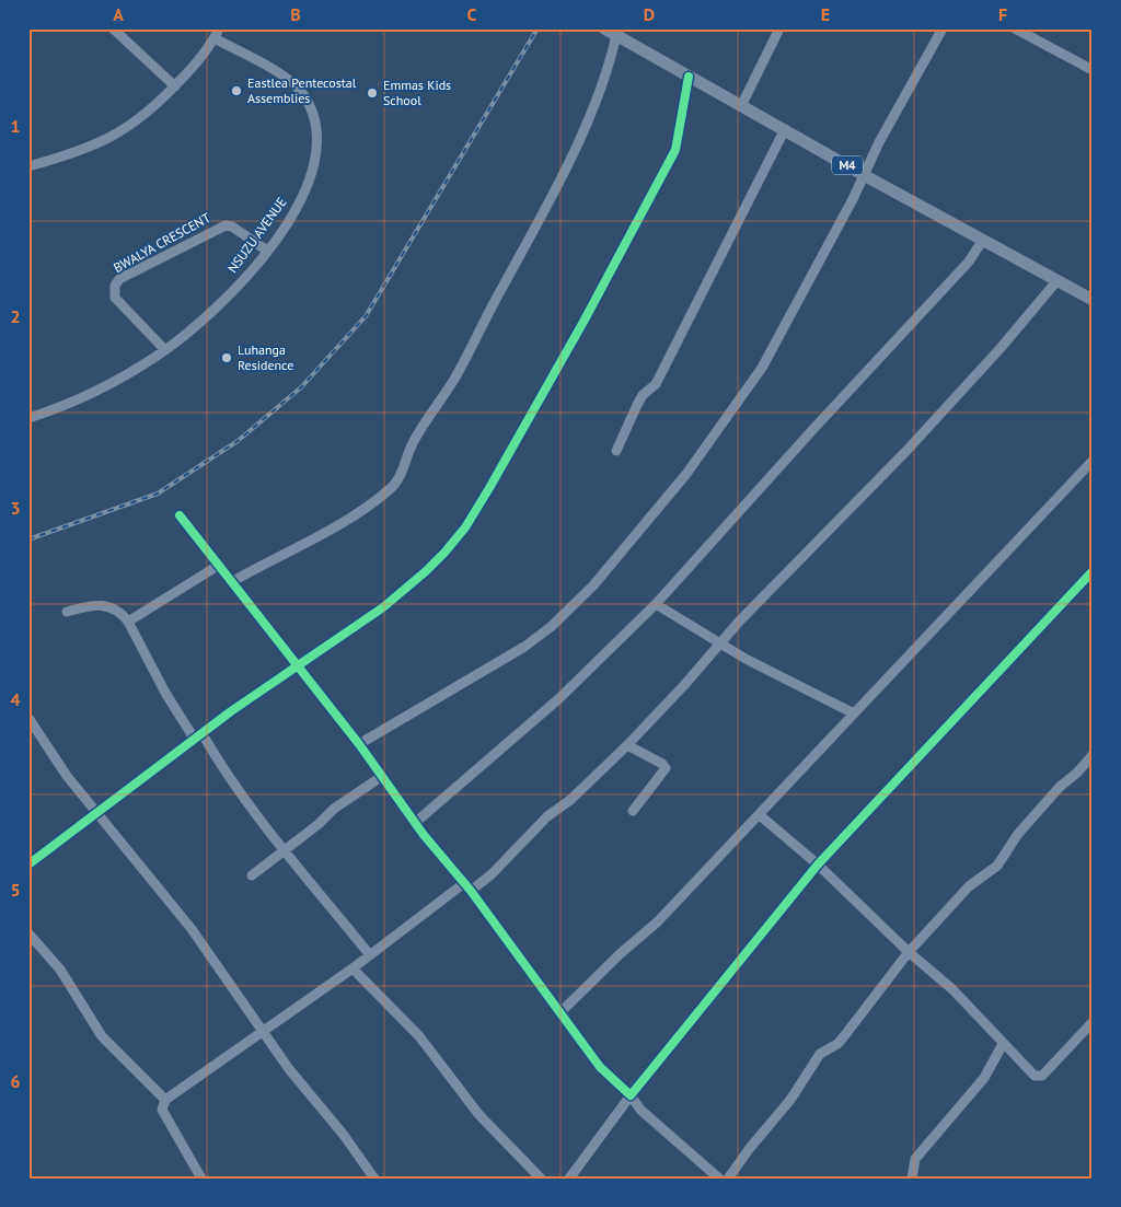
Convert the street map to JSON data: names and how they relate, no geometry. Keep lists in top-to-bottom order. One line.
{"streets":{"main road":["M4"],"street":["NSUZU AVENUE","BWALYA CRESCENT"]},"crossings":[["NSUZU AVENUE","BWALYA CRESCENT"]],"places":["Eastlea Pentecostal Assemblies","Emmas Kids School","Luhanga Residence"],"grid":{"columns":["A","B","C","D","E","F"],"rows":["1","2","3","4","5","6"]}}
